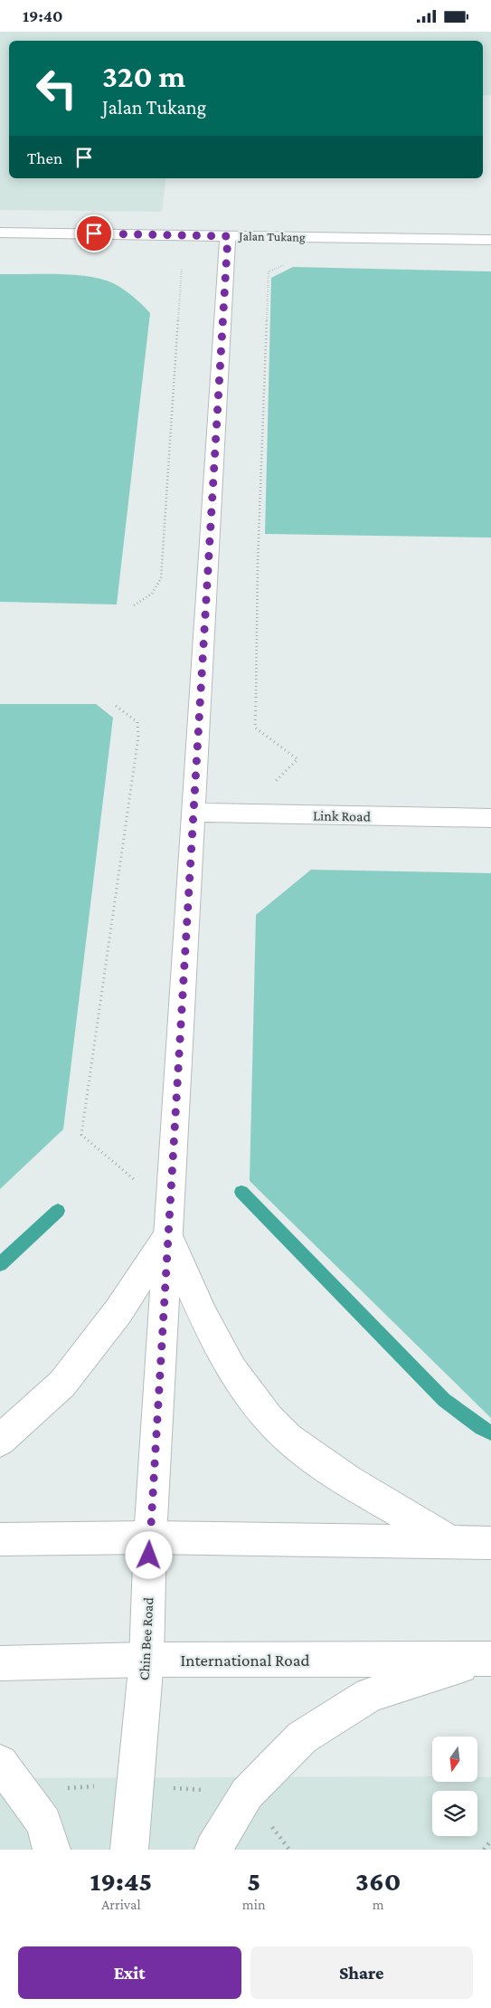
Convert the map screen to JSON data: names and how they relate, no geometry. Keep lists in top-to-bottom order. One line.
{"streets":{"street":["Jalan Tukang","Link Road","Chin Bee Road","International Road"]},"crossings":[["Jalan Tukang","Chin Bee Road"],["Link Road","Chin Bee Road"],["Chin Bee Road","International Road"]],"north":"bottom","page":{"status":"19:40","turn":["320 m","Jalan Tukang"],"then":"Then","eta":["19:45","Arrival","5","min","360","m"],"buttons":["Exit","Share"]}}
